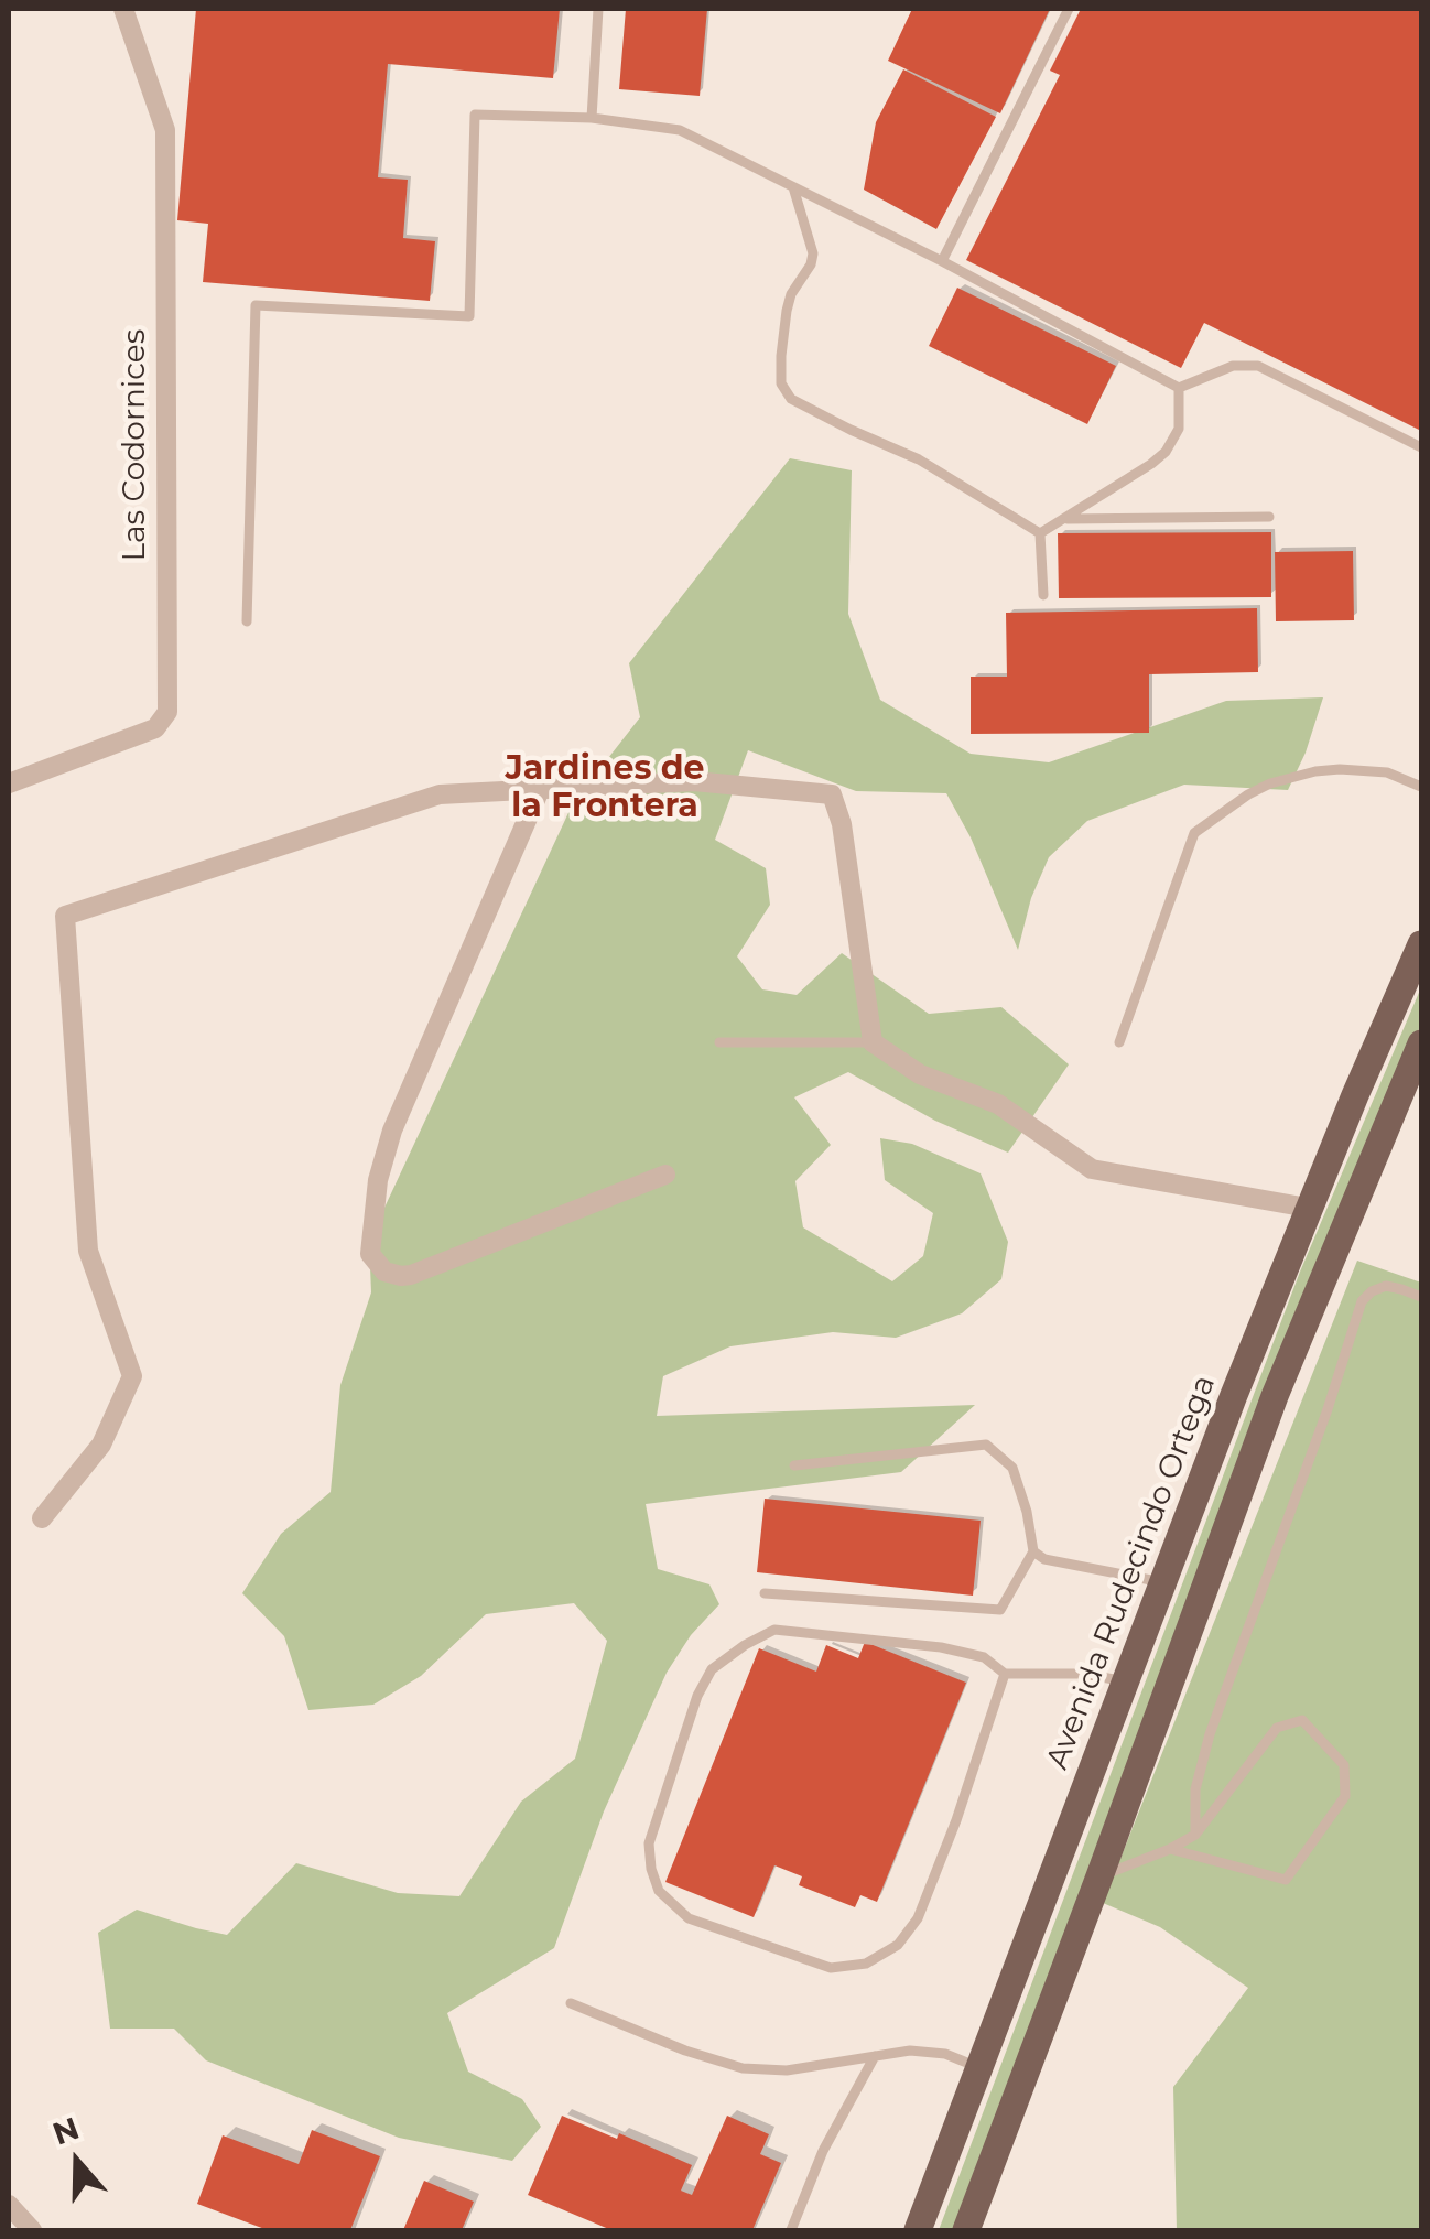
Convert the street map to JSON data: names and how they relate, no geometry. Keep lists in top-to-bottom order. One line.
{"streets":{"main road":["Avenida Rudecindo Ortega"],"street":["Las Codornices"]},"districts":["Jardines de la Frontera"],"north":"top"}
